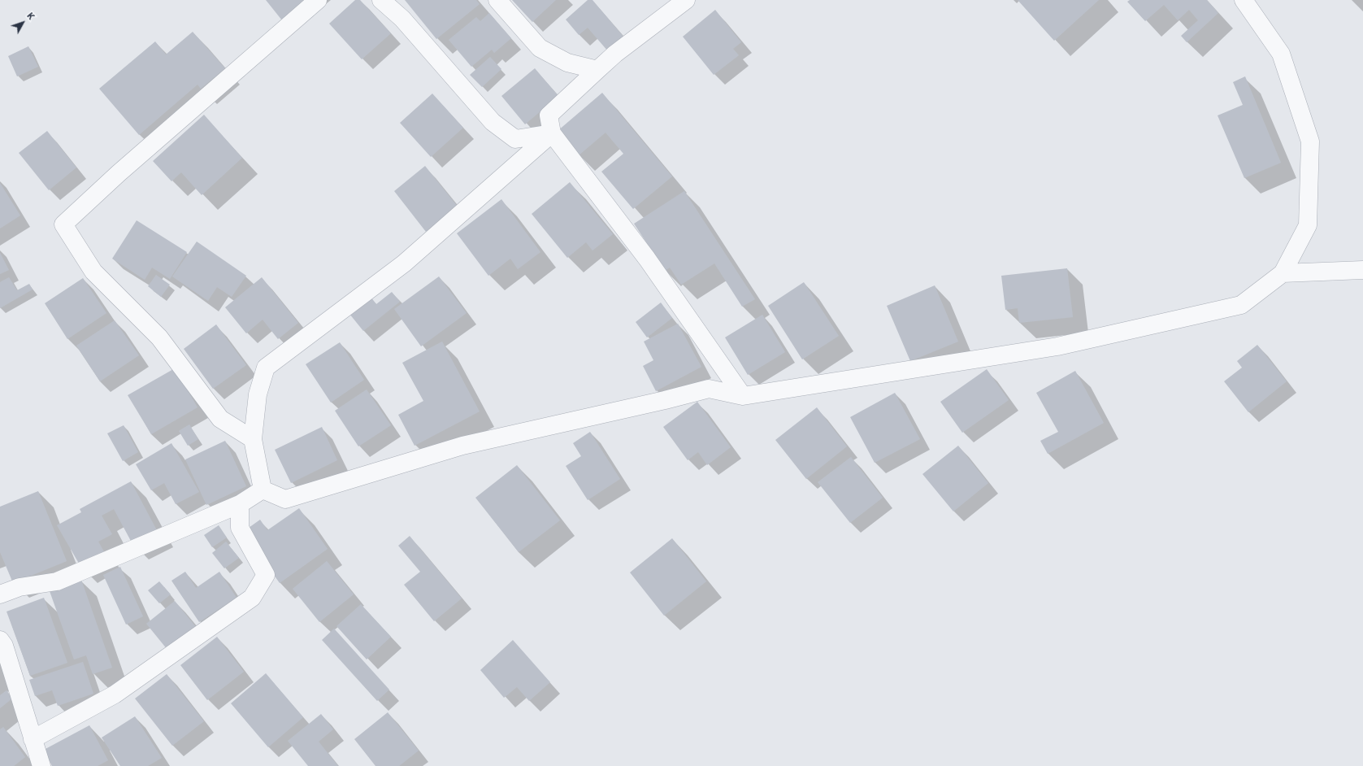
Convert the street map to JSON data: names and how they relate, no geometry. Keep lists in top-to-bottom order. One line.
{"north":"top right"}
